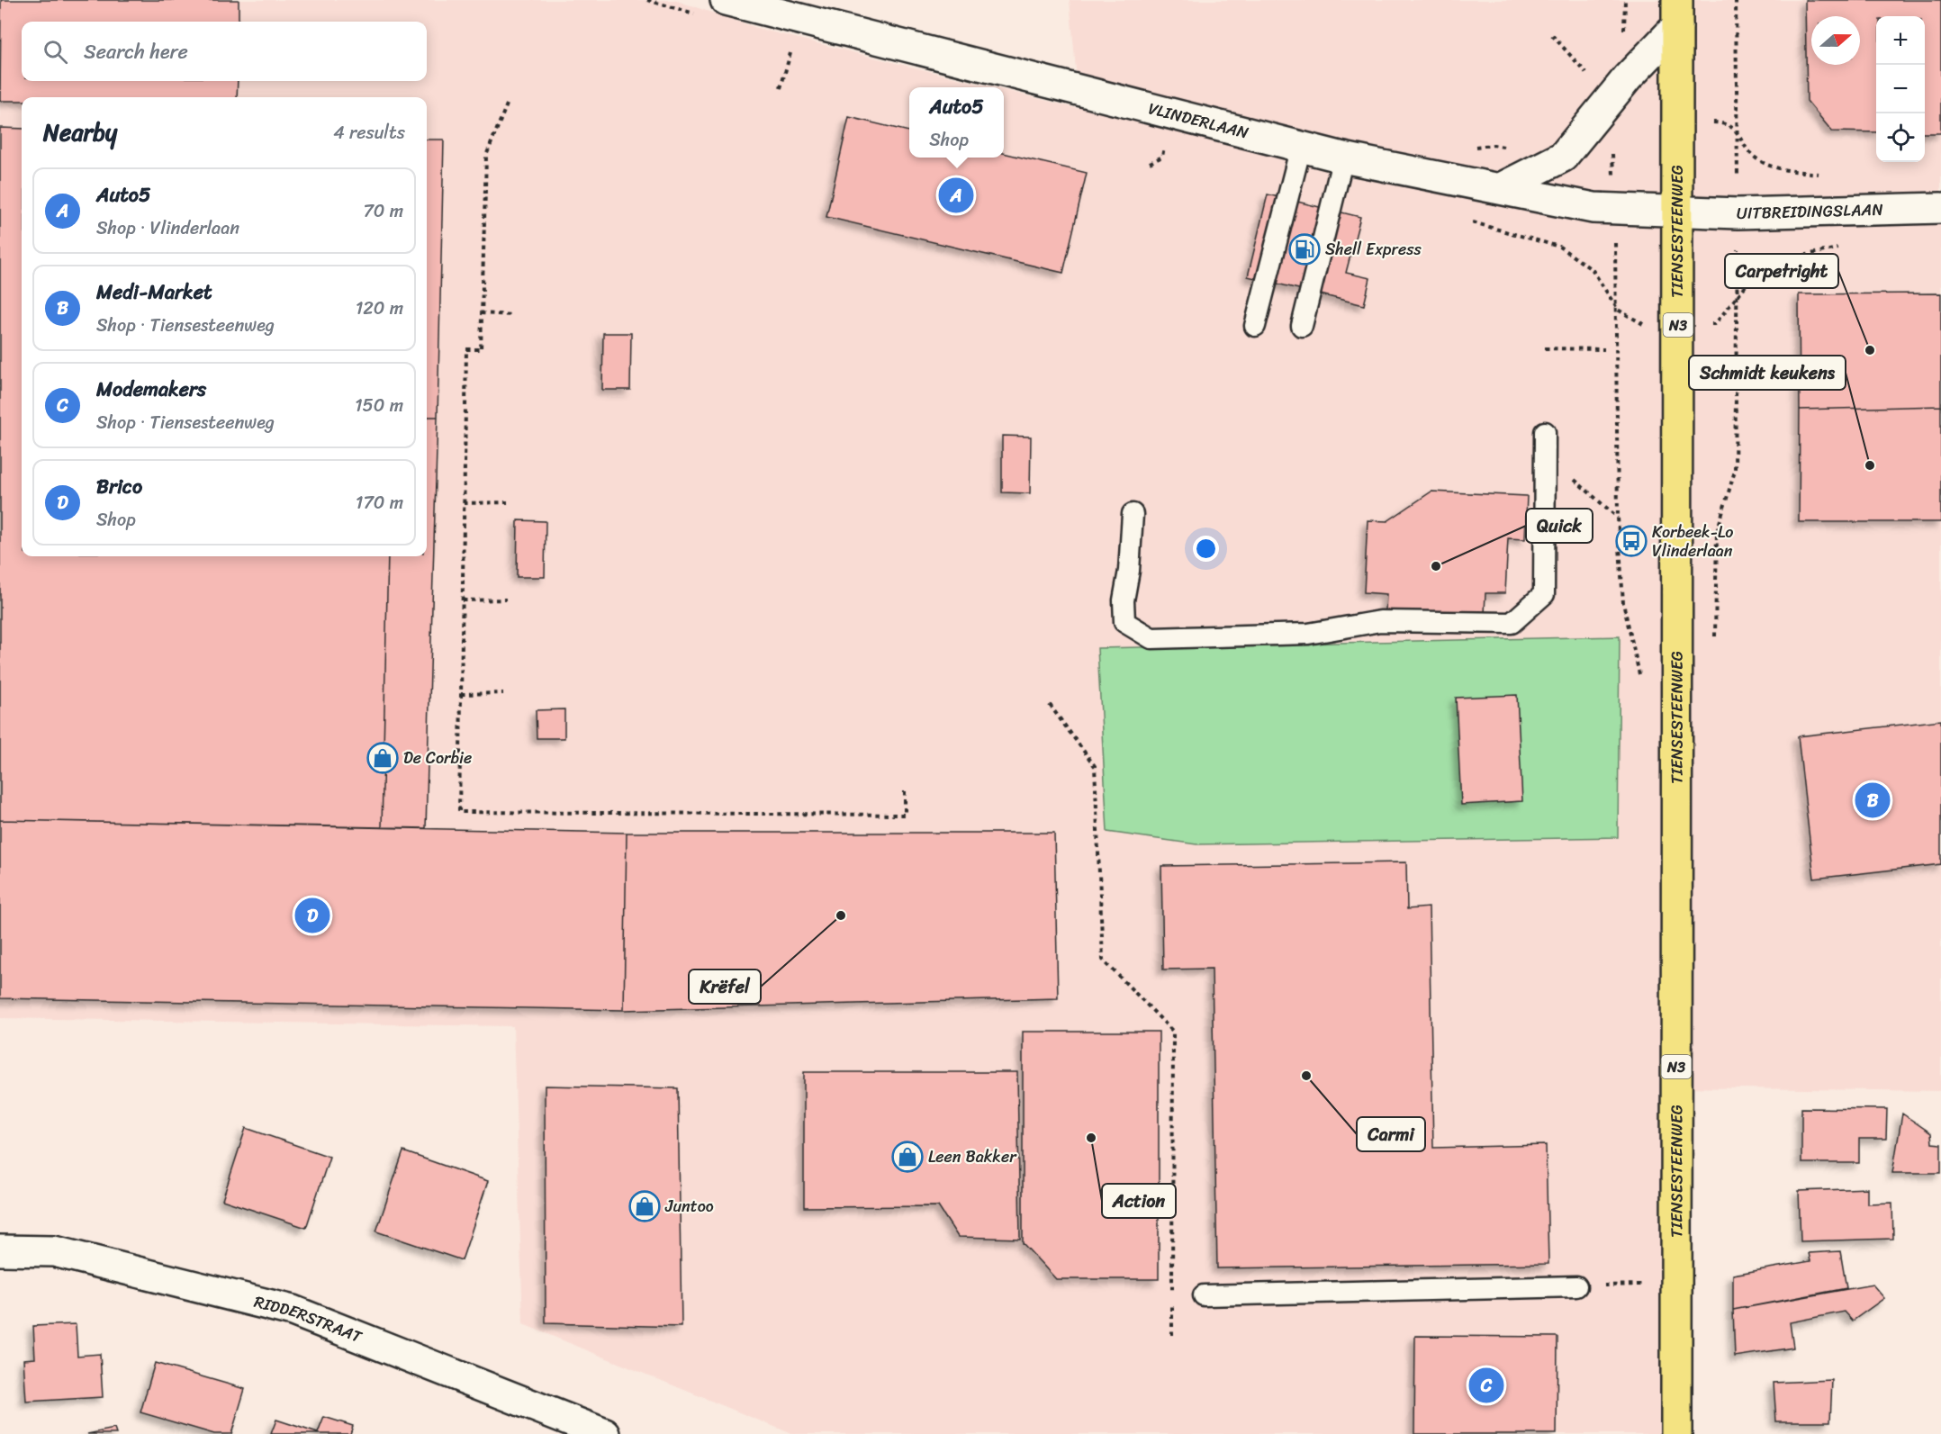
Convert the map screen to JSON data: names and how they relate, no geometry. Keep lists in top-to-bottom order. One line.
{"streets":{"main road":["TIENSESTEENWEG","N3"],"street":["VLINDERLAAN","UITBREIDINGSLAAN","RIDDERSTRAAT"]},"crossings":[["VLINDERLAAN","UITBREIDINGSLAAN"],["VLINDERLAAN","TIENSESTEENWEG"],["UITBREIDINGSLAAN","TIENSESTEENWEG"]],"places":{"fuel station":["Shell Express"],"other":["Carpetright","Schmidt keukens","Quick","Krëfel","Carmi","Action"],"bus stop":["Korbeek-Lo Vlinderlaan"],"shop":["De Corbie","Leen Bakker","Juntoo"]},"north":"right","page":{"map_buttons":["+","−"],"search":"Search here","popup":["Auto5","Shop"],"heading":["Nearby","4 results"],"list":[{"mark":"A","name":"Auto5","note":"Shop · Vlinderlaan","value":"70 m"},{"mark":"B","name":"Medi-Market","note":"Shop · Tiensesteenweg","value":"120 m"},{"mark":"C","name":"Modemakers","note":"Shop · Tiensesteenweg","value":"150 m"},{"mark":"D","name":"Brico","note":"Shop","value":"170 m"}],"pins":["A","B","D","C"]}}
